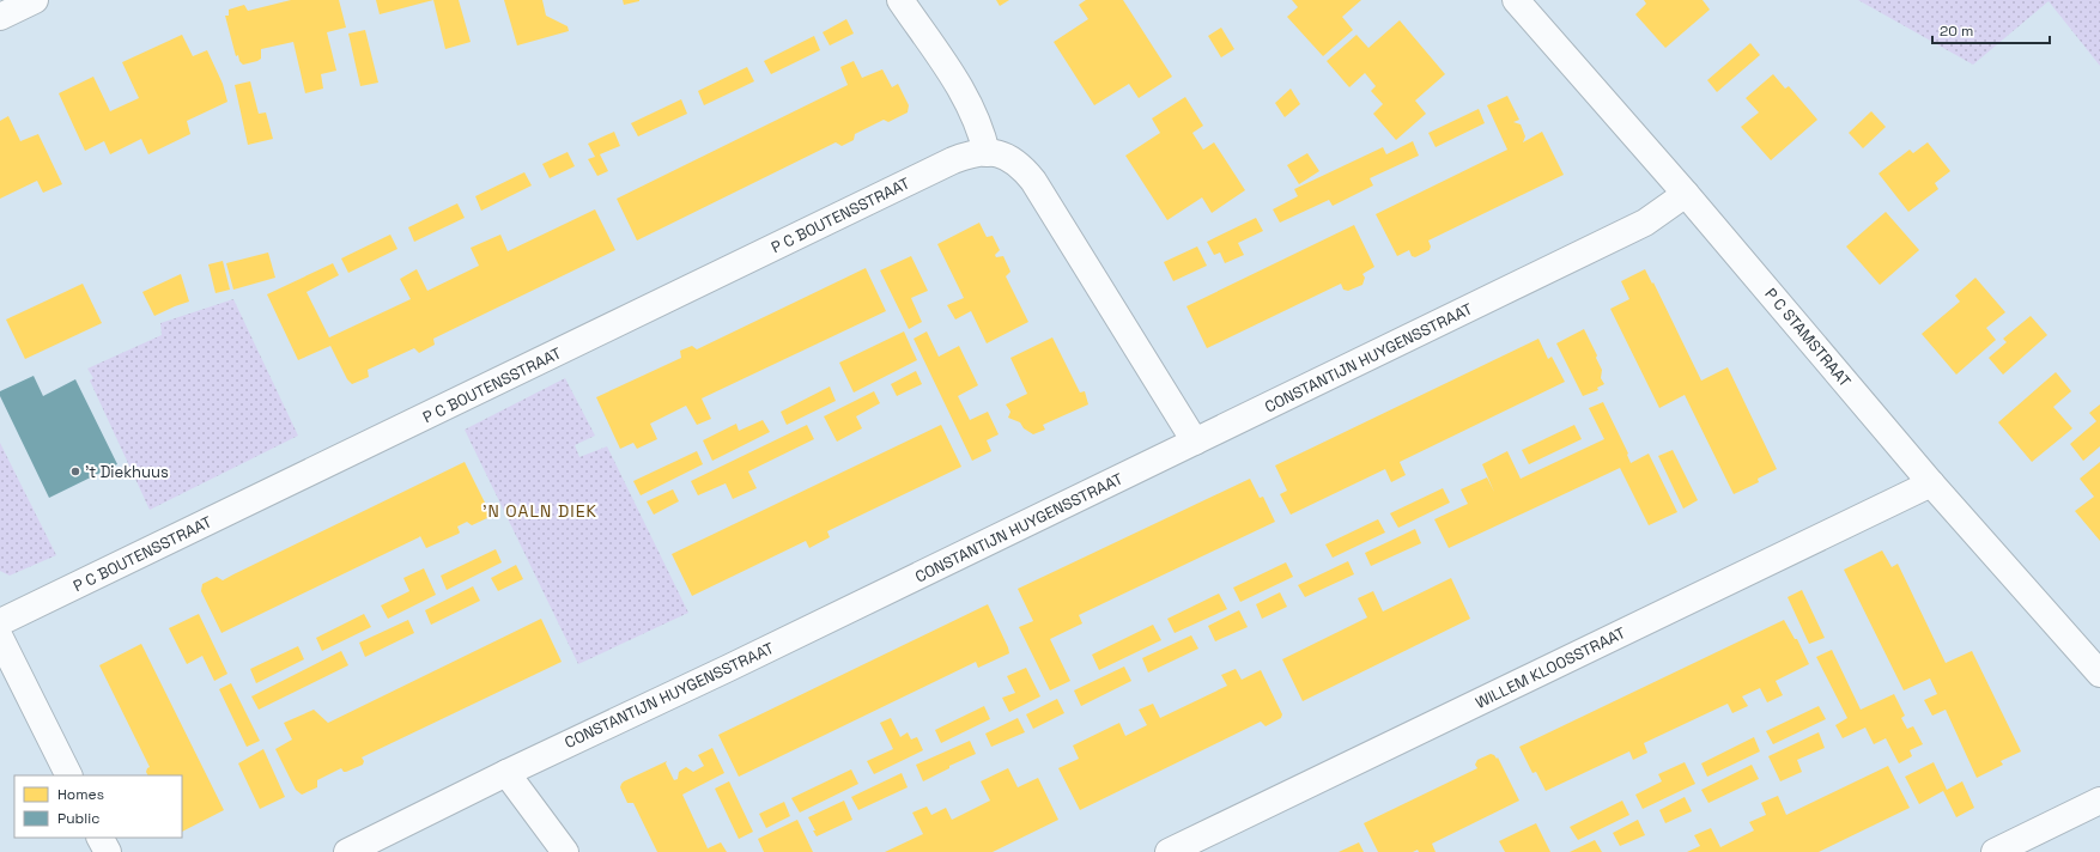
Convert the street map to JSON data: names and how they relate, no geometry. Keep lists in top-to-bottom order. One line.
{"streets":{"street":["P C BOUTENSSTRAAT","P C STAMSTRAAT","CONSTANTIJN HUYGENSSTRAAT","WILLEM KLOOSSTRAAT"]},"crossings":[["P C BOUTENSSTRAAT","CONSTANTIJN HUYGENSSTRAAT"],["P C STAMSTRAAT","CONSTANTIJN HUYGENSSTRAAT"],["P C STAMSTRAAT","WILLEM KLOOSSTRAAT"]],"districts":["'N OALN DIEK"],"places":["'t Diekhuus"],"legend":["Homes","Public"],"scale_bar":"20 m"}
